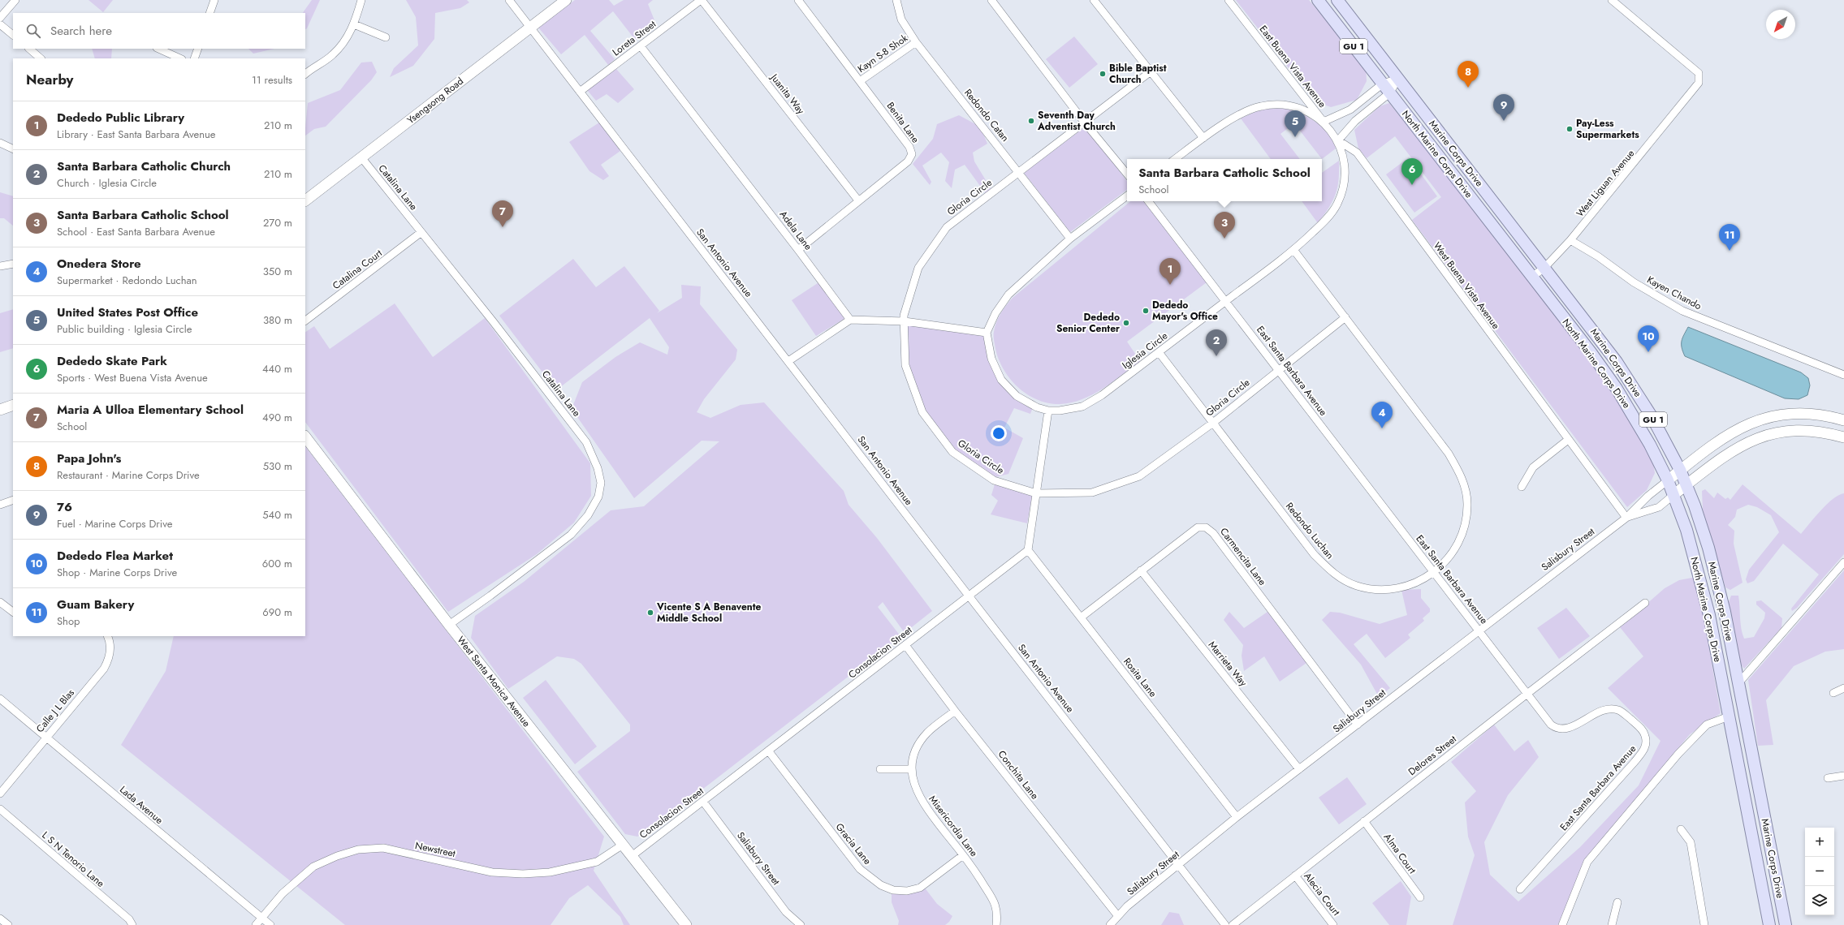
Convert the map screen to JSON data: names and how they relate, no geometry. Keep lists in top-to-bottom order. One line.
{"streets":{"main road":["GU 1","Ysengsong Road","Marine Corps Drive","North Marine Corps Drive","West Santa Monica Avenue"],"street":["Loreta Street","Kayn S-8 Shok","East Buena Vista Avenue","Juanita Way","Redondo Catan","Benita Lane","West Liguan Avenue","Catalina Lane","Gloria Circle","Adela Lane","San Antonio Avenue","Catalina Court","West Buena Vista Avenue","Kayen Chando","Iglesia Circle","East Santa Barbara Avenue","Redondo Luchan","Salisbury Street","Carmencita Lane","Consolacion Street","Marrieta Way","Rosita Lane","Calle J L Blas","Delores Street","Conchita Lane","Lada Avenue","Misericordia Lane","Gracia Lane","Newstreet","Alma Court","L S N Tenorio Lane","Alecia Court"]},"crossings":[["Loreta Street","Juanita Way"],["Loreta Street","Adela Lane"],["Loreta Street","San Antonio Avenue"],["Kayn S-8 Shok","Redondo Catan"],["Kayn S-8 Shok","Benita Lane"],["East Buena Vista Avenue","Marine Corps Drive"],["East Buena Vista Avenue","North Marine Corps Drive"],["East Buena Vista Avenue","Iglesia Circle"],["Juanita Way","Benita Lane"],["Ysengsong Road","Catalina Lane"],["Ysengsong Road","San Antonio Avenue"],["Redondo Catan","Gloria Circle"],["Benita Lane","Adela Lane"],["North Marine Corps Drive","Salisbury Street"],["West Liguan Avenue","Kayen Chando"],["Catalina Lane","Catalina Court"],["Catalina Lane","West Santa Monica Avenue"],["Gloria Circle","East Santa Barbara Avenue"],["Gloria Circle","Redondo Luchan"],["San Antonio Avenue","Salisbury Street"],["San Antonio Avenue","Consolacion Street"],["West Buena Vista Avenue","Iglesia Circle"],["West Buena Vista Avenue","Salisbury Street"],["Iglesia Circle","East Santa Barbara Avenue"],["Iglesia Circle","Redondo Luchan"],["East Santa Barbara Avenue","Redondo Luchan"],["East Santa Barbara Avenue","Salisbury Street"],["East Santa Barbara Avenue","Delores Street"],["Salisbury Street","Carmencita Lane"],["Salisbury Street","Consolacion Street"],["Salisbury Street","Marrieta Way"],["Salisbury Street","Rosita Lane"],["Salisbury Street","Conchita Lane"],["Carmencita Lane","Marrieta Way"],["Carmencita Lane","Rosita Lane"],["Consolacion Street","Rosita Lane"],["Consolacion Street","West Santa Monica Avenue"],["Consolacion Street","Conchita Lane"],["Consolacion Street","Gracia Lane"],["West Santa Monica Avenue","Newstreet"],["Calle J L Blas","Lada Avenue"],["Delores Street","Alma Court"],["Delores Street","Alecia Court"],["Conchita Lane","Misericordia Lane"],["Lada Avenue","Newstreet"],["Misericordia Lane","Gracia Lane"]],"places":["Bible Baptist Church","Seventh Day Adventist Church","Pay-Less Supermarkets","Dededo Mayor's Office","Dededo Senior Center","Vicente S A Benavente Middle School"],"north":"bottom left","page":{"search":"Search here","heading":["Nearby","11 results"],"pins":["8","9","5","6","7","3","11","1","10","2","4"],"list":[{"mark":"1","name":"Dededo Public Library","note":"Library · East Santa Barbara Avenue","value":"210 m"},{"mark":"2","name":"Santa Barbara Catholic Church","note":"Church · Iglesia Circle","value":"210 m"},{"mark":"3","name":"Santa Barbara Catholic School","note":"School · East Santa Barbara Avenue","value":"270 m"},{"mark":"4","name":"Onedera Store","note":"Supermarket · Redondo Luchan","value":"350 m"},{"mark":"5","name":"United States Post Office","note":"Public building · Iglesia Circle","value":"380 m"},{"mark":"6","name":"Dededo Skate Park","note":"Sports · West Buena Vista Avenue","value":"440 m"},{"mark":"7","name":"Maria A Ulloa Elementary School","note":"School","value":"490 m"},{"mark":"8","name":"Papa John's","note":"Restaurant · Marine Corps Drive","value":"530 m"},{"mark":"9","name":"76","note":"Fuel · Marine Corps Drive","value":"540 m"},{"mark":"10","name":"Dededo Flea Market","note":"Shop · Marine Corps Drive","value":"600 m"},{"mark":"11","name":"Guam Bakery","note":"Shop","value":"690 m"}],"popup":["Santa Barbara Catholic School","School"],"map_buttons":["+","−"]}}
